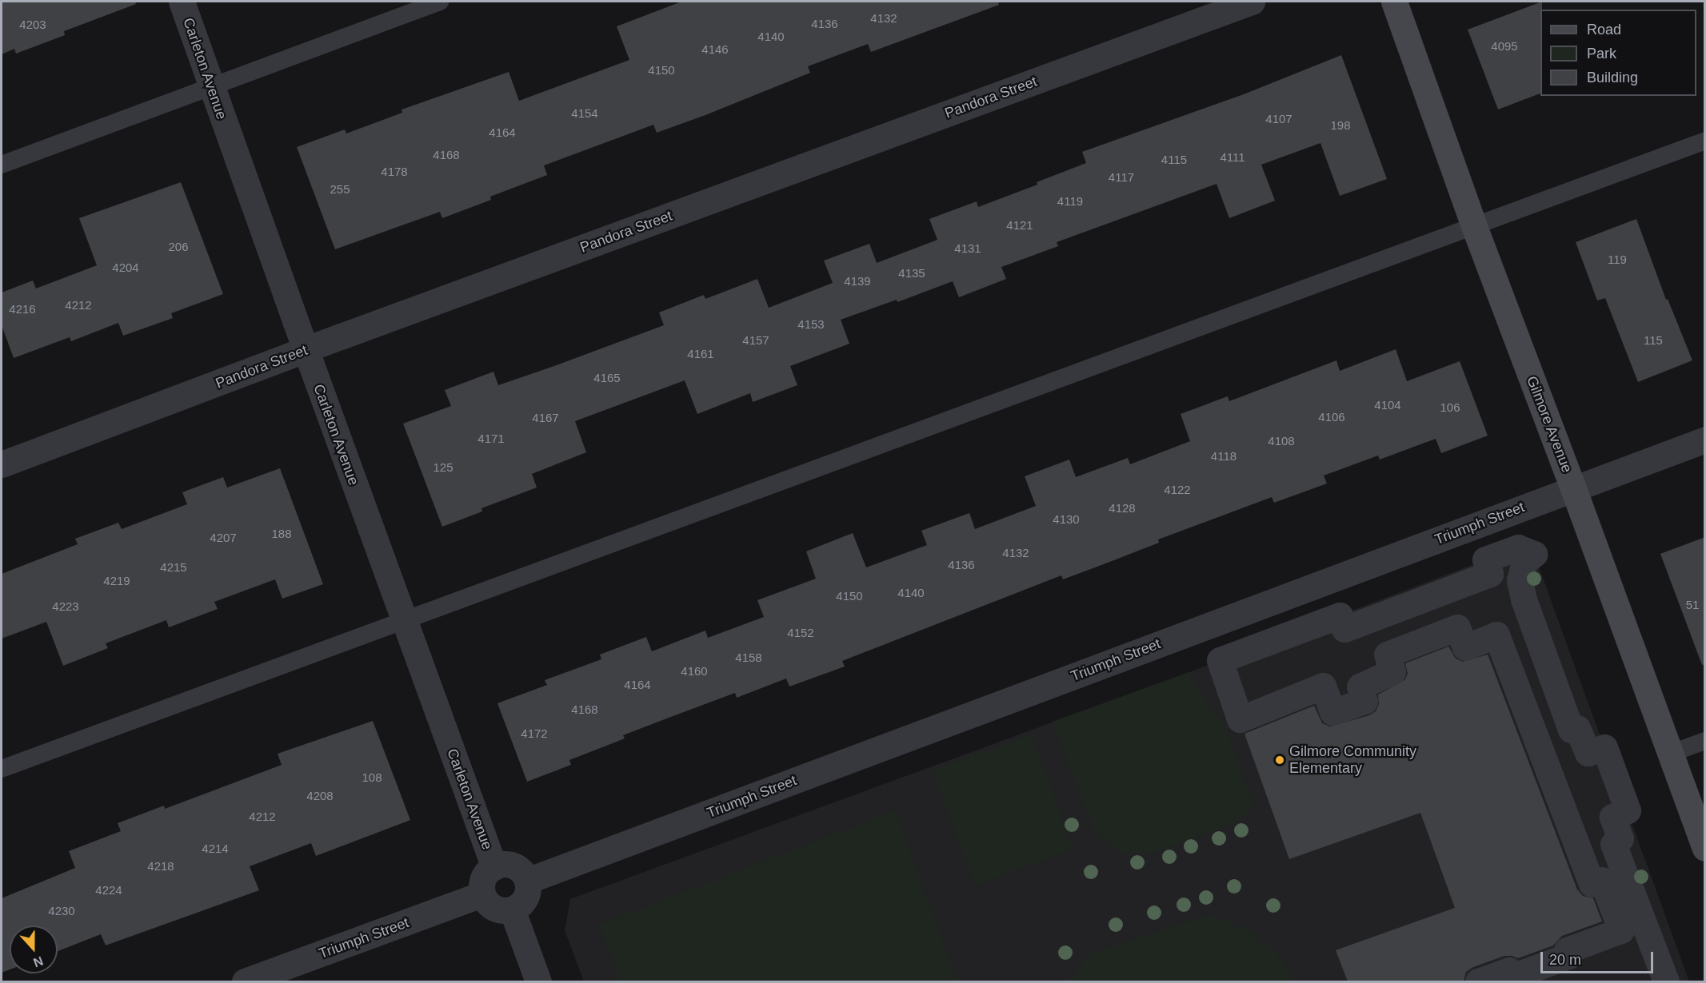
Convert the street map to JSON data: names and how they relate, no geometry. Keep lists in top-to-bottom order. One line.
{"streets":{"street":["Carleton Avenue","Pandora Street","Gilmore Avenue","Triumph Street"]},"crossings":[["Carleton Avenue","Pandora Street"],["Carleton Avenue","Triumph Street"],["Gilmore Avenue","Triumph Street"]],"places":["Gilmore Community Elementary"],"house_numbers":["4132","4136","4203","4140","4095","4146","4150","4154","4107","198","4164","4168","4111","4115","4178","4117","255","4119","4121","206","4131","119","4204","4135","4139","4212","4216","4153","4157","115","4161","4165","4104","106","4106","4167","4171","4108","4118","125","4122","4128","4130","188","4207","4132","4136","4215","4219","4140","4150","51","4223","4152","4158","4160","4164","4168","4172","108","4208","4212","4214","4218","4224","4230"],"legend":["Road","Park","Building"],"scale_bar":"20 m","north":"bottom"}
